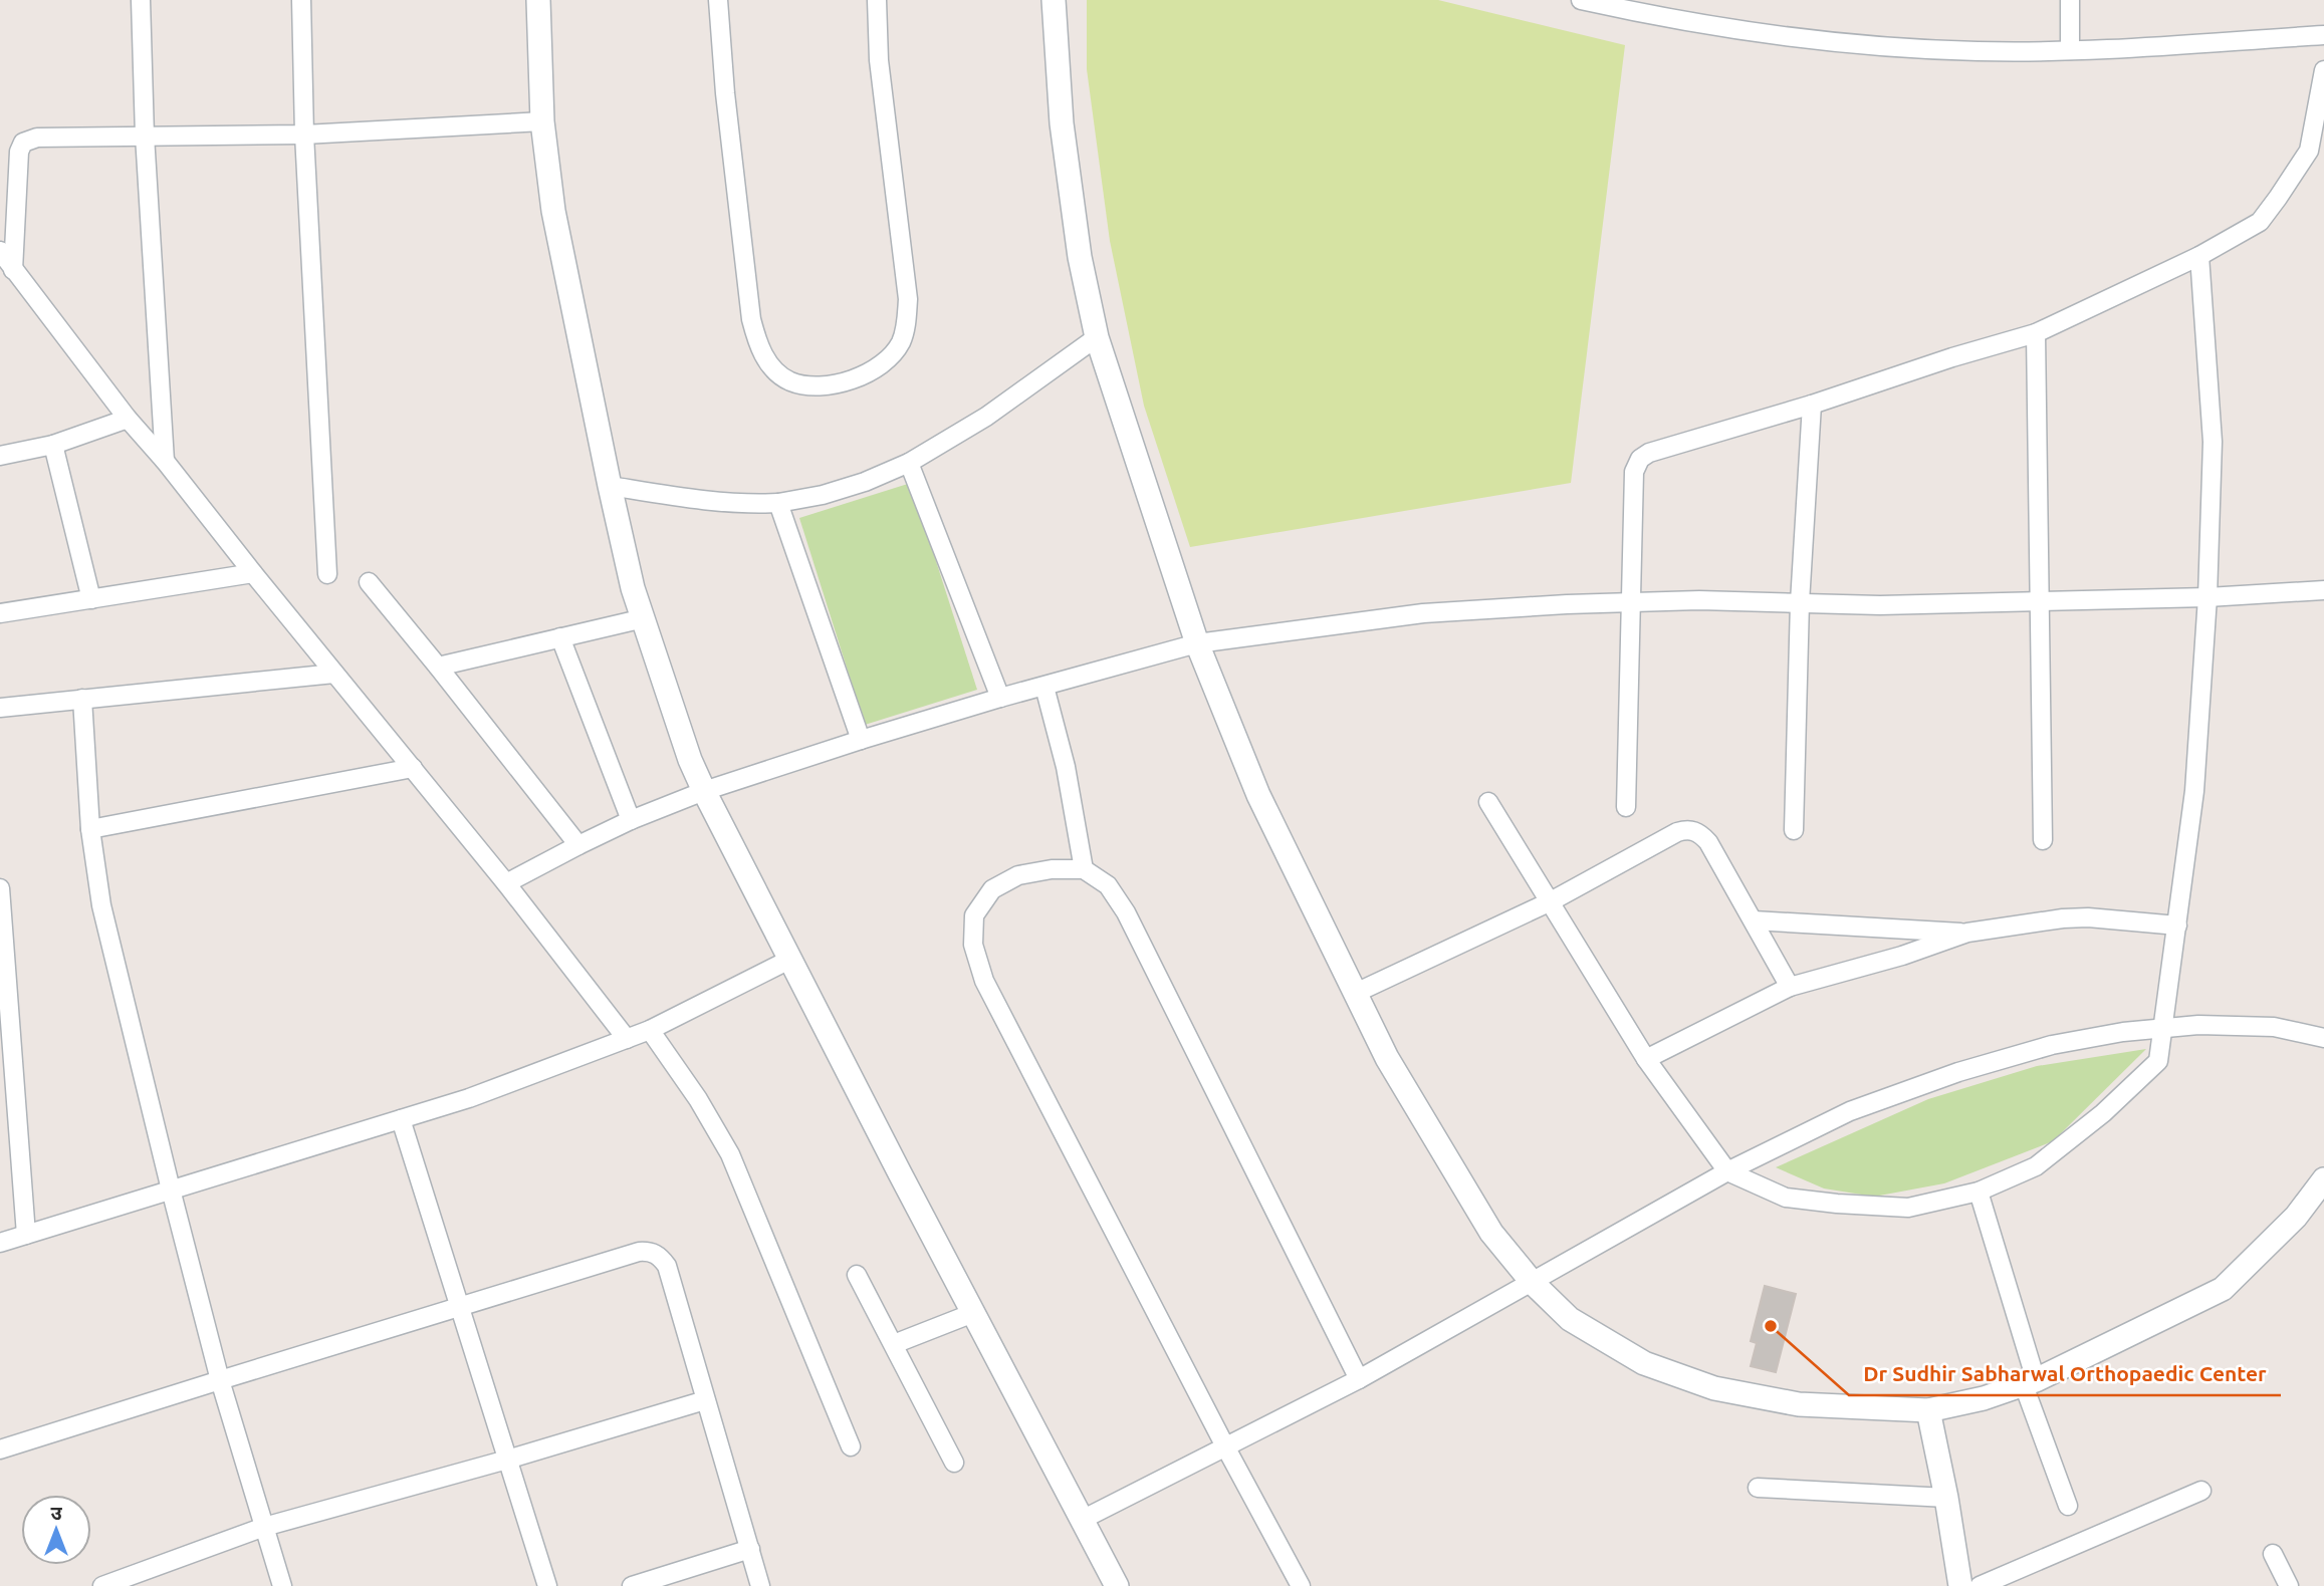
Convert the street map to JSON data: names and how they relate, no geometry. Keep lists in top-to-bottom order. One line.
{"places":["Dr Sudhir Sabharwal Orthopaedic Center"],"north":"top"}
